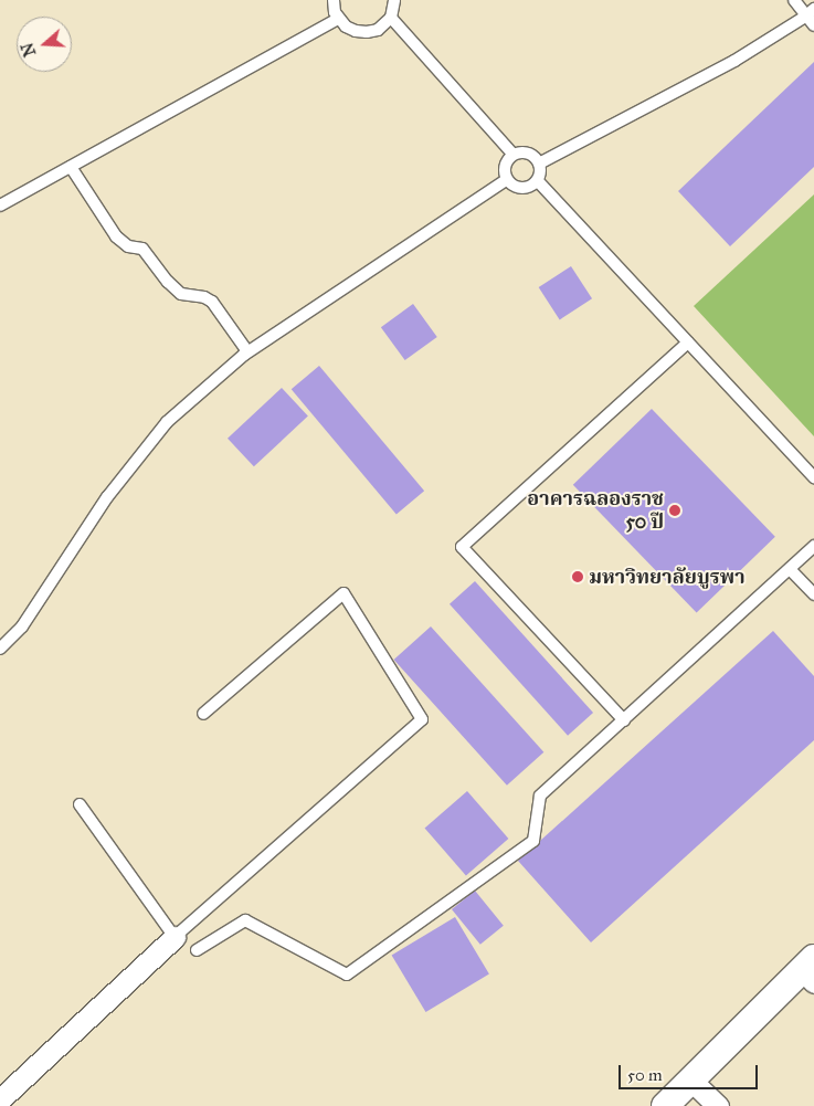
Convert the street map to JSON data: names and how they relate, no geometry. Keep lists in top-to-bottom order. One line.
{"places":["อาคารฉลองราช 50 ปี","มหาวิทยาลัยบูรพา"],"scale_bar":"50 m","north":"left"}
